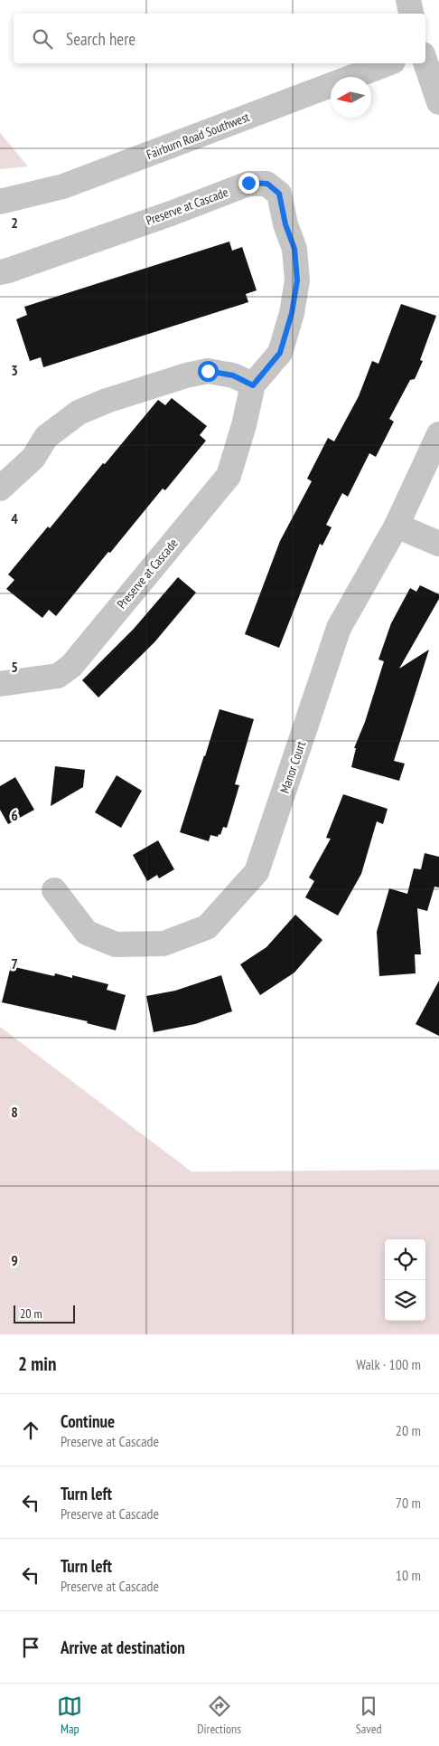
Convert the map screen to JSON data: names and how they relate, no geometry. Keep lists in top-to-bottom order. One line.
{"streets":{"street":["Fairburn Road Southwest","Preserve at Cascade","Manor Court"]},"scale_bar":"20 m","north":"left","page":{"search":"Search here","scale":"20 m","heading":["2 min","Walk · 100 m"],"list":[["Continue","Preserve at Cascade","20 m"],["Turn left","Preserve at Cascade","70 m"],["Turn left","Preserve at Cascade","10 m"],"Arrive at destination"],"nav":["Map","Directions","Saved"]},"grid":{"rows":["2","3","4","5","6","7","8","9"]}}
